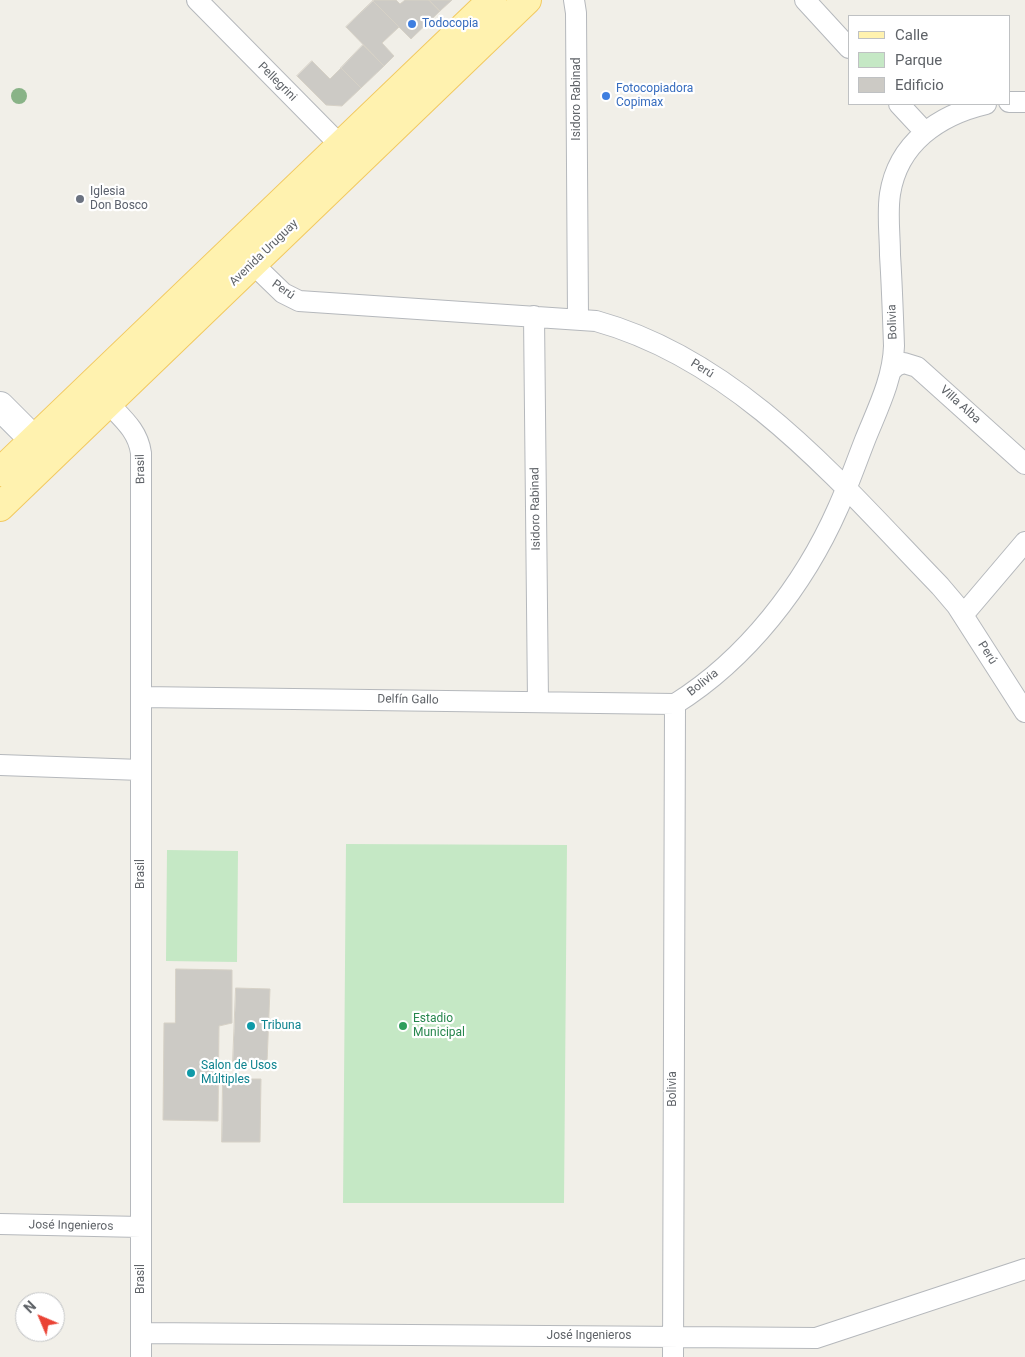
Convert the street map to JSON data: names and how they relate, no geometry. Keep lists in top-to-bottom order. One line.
{"streets":{"main road":["Avenida Uruguay"],"street":["Pellegrini","Isidoro Rabinad","Perú","Bolivia","Villa Alba","Brasil","Delfín Gallo","José Ingenieros"]},"crossings":[["Pellegrini","Avenida Uruguay"],["Isidoro Rabinad","Perú"],["Isidoro Rabinad","Delfín Gallo"],["Avenida Uruguay","Perú"],["Avenida Uruguay","Brasil"],["Perú","Bolivia"],["Bolivia","Villa Alba"],["Bolivia","Delfín Gallo"],["Bolivia","José Ingenieros"],["Brasil","Delfín Gallo"],["Brasil","José Ingenieros"]],"places":["Todocopia","Fotocopiadora Copimax","Iglesia Don Bosco","Tribuna","Estadio Municipal","Salon de Usos Múltiples"],"legend":["Calle","Parque","Edificio"],"north":"top left"}
